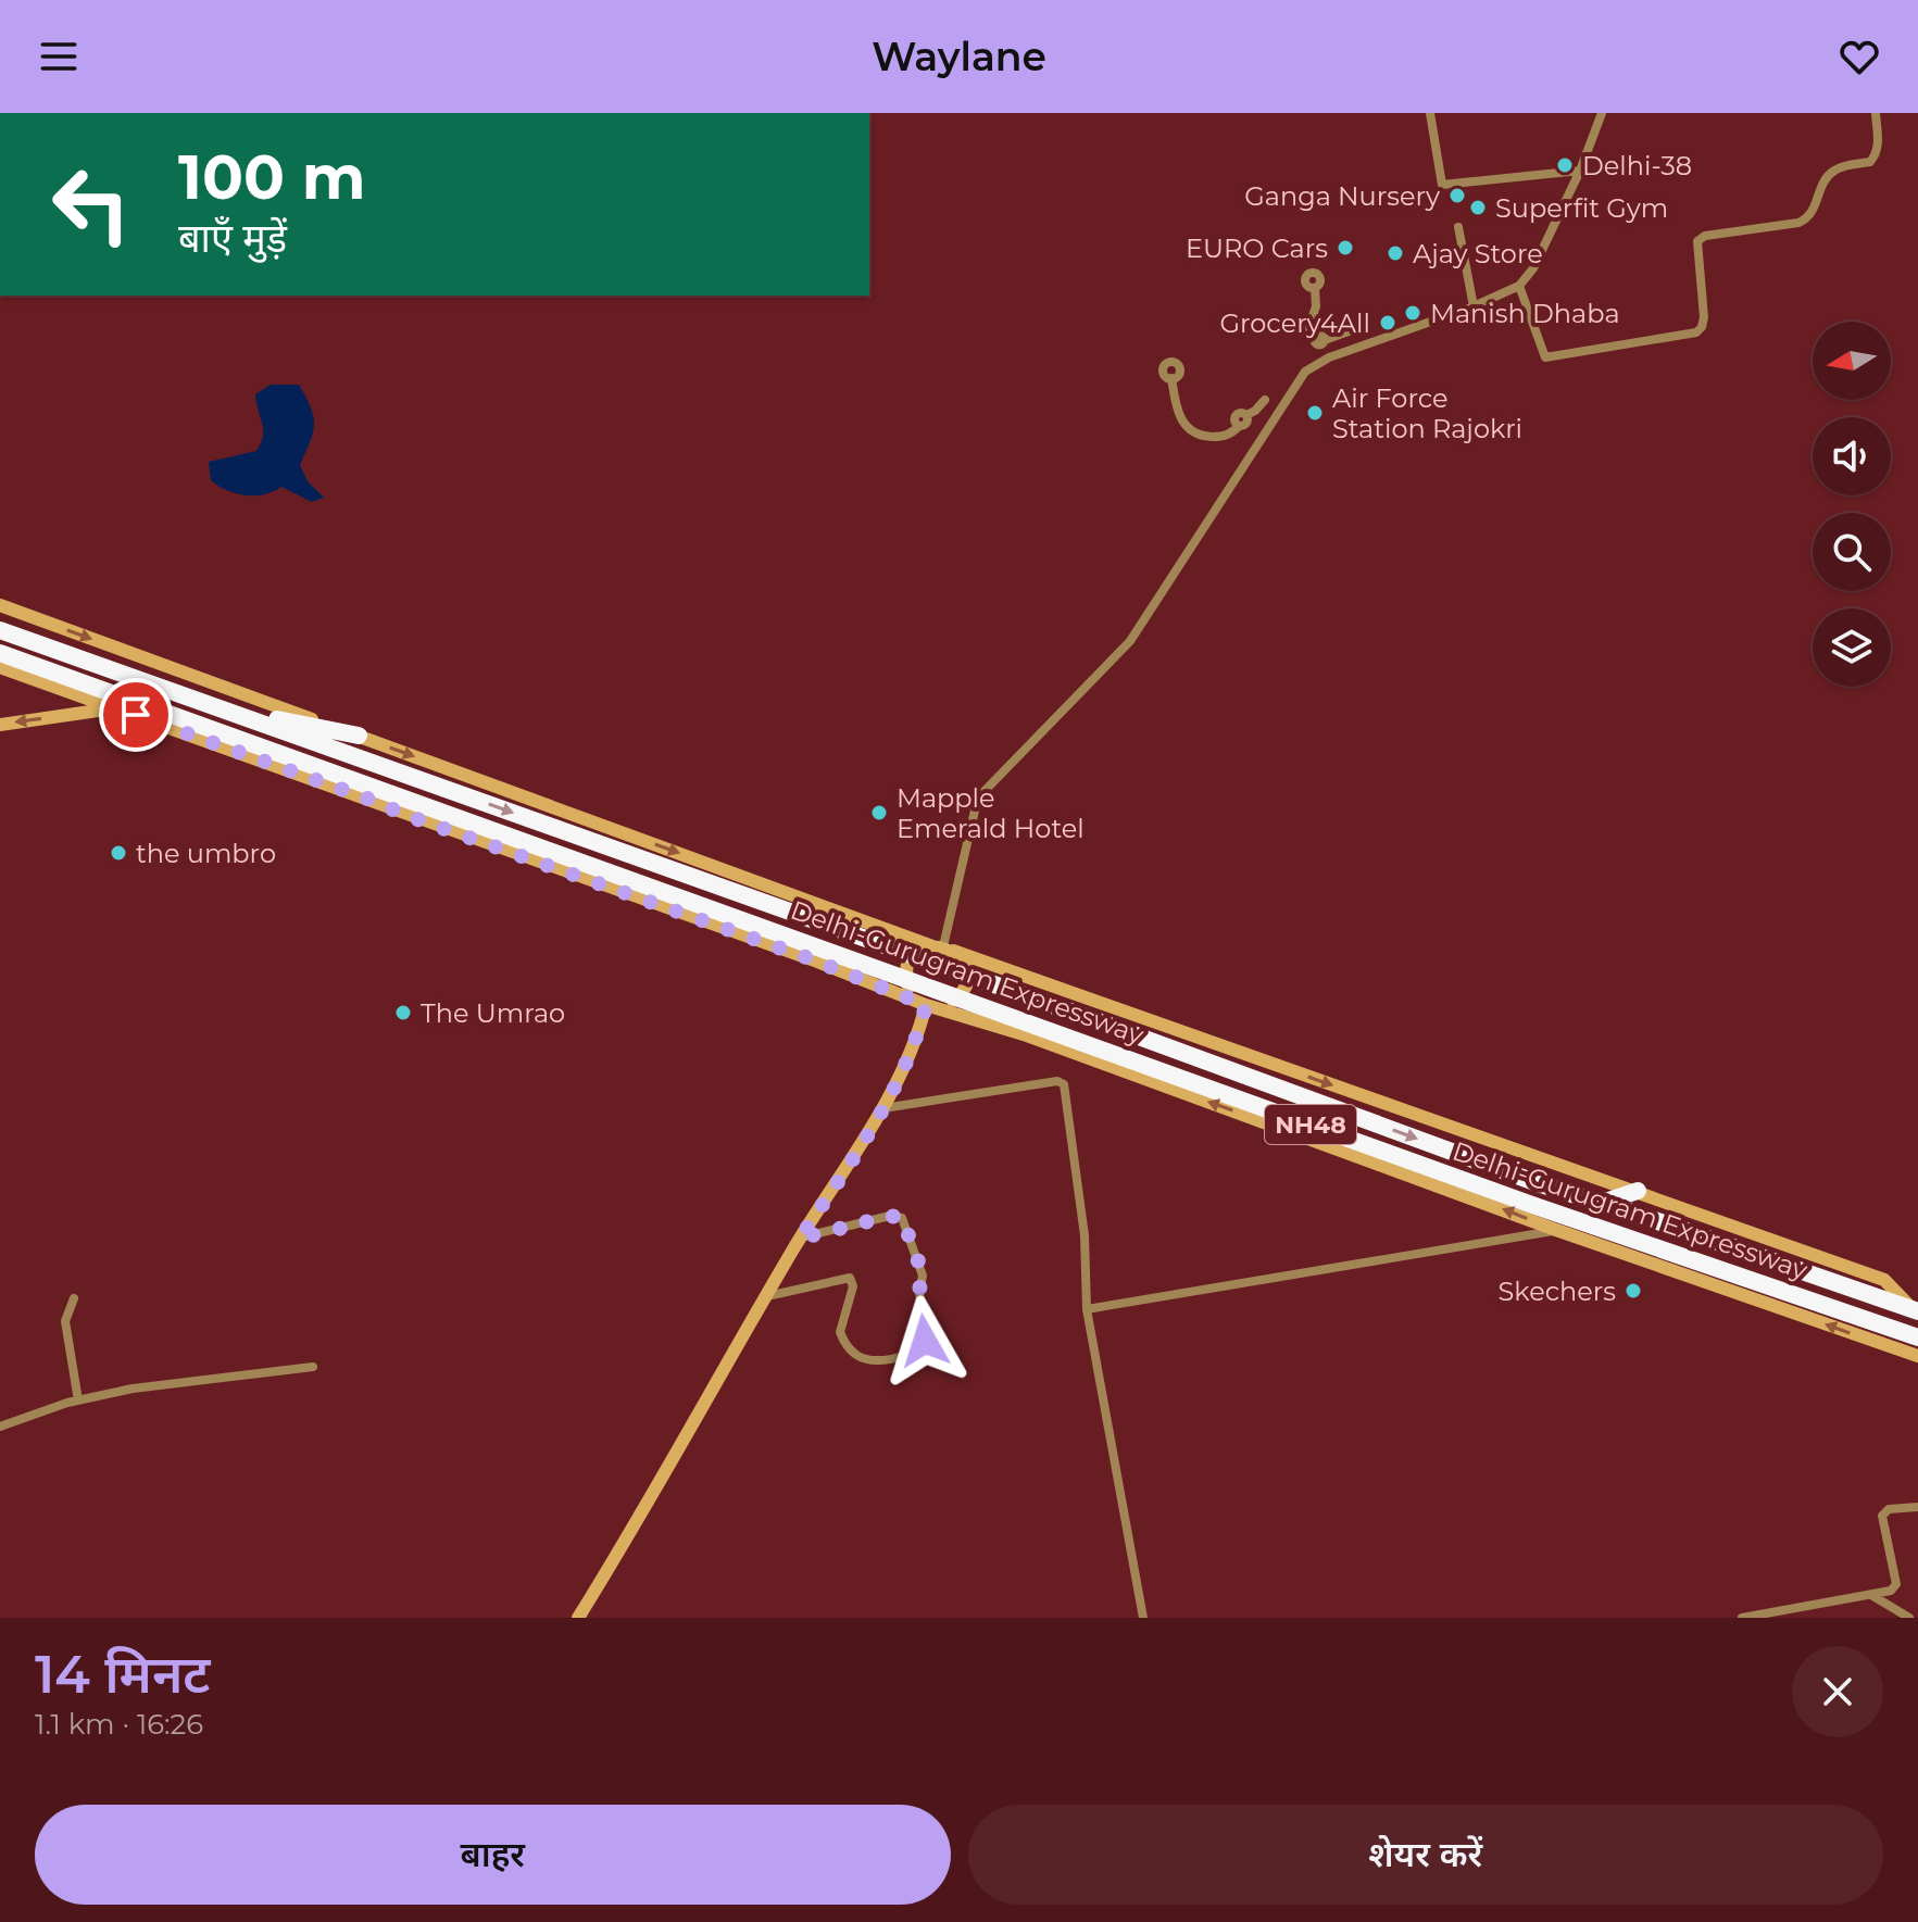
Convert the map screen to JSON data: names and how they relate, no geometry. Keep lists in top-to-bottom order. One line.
{"streets":{"highway":["Delhi-Gurugram Expressway","NH48"]},"places":["Delhi-38","Ganga Nursery","Superfit Gym","EURO Cars","Ajay Store","Manish Dhaba","Grocery4All","Air Force Station Rajokri","Mapple Emerald Hotel","the umbro","The Umrao","Skechers"],"north":"left","page":{"header":"Waylane","turn":["100 m","बाएँ मुड़ें"],"heading":["14 मिनट","1.1 km · 16:26"],"buttons":["बाहर","शेयर करें"]}}
